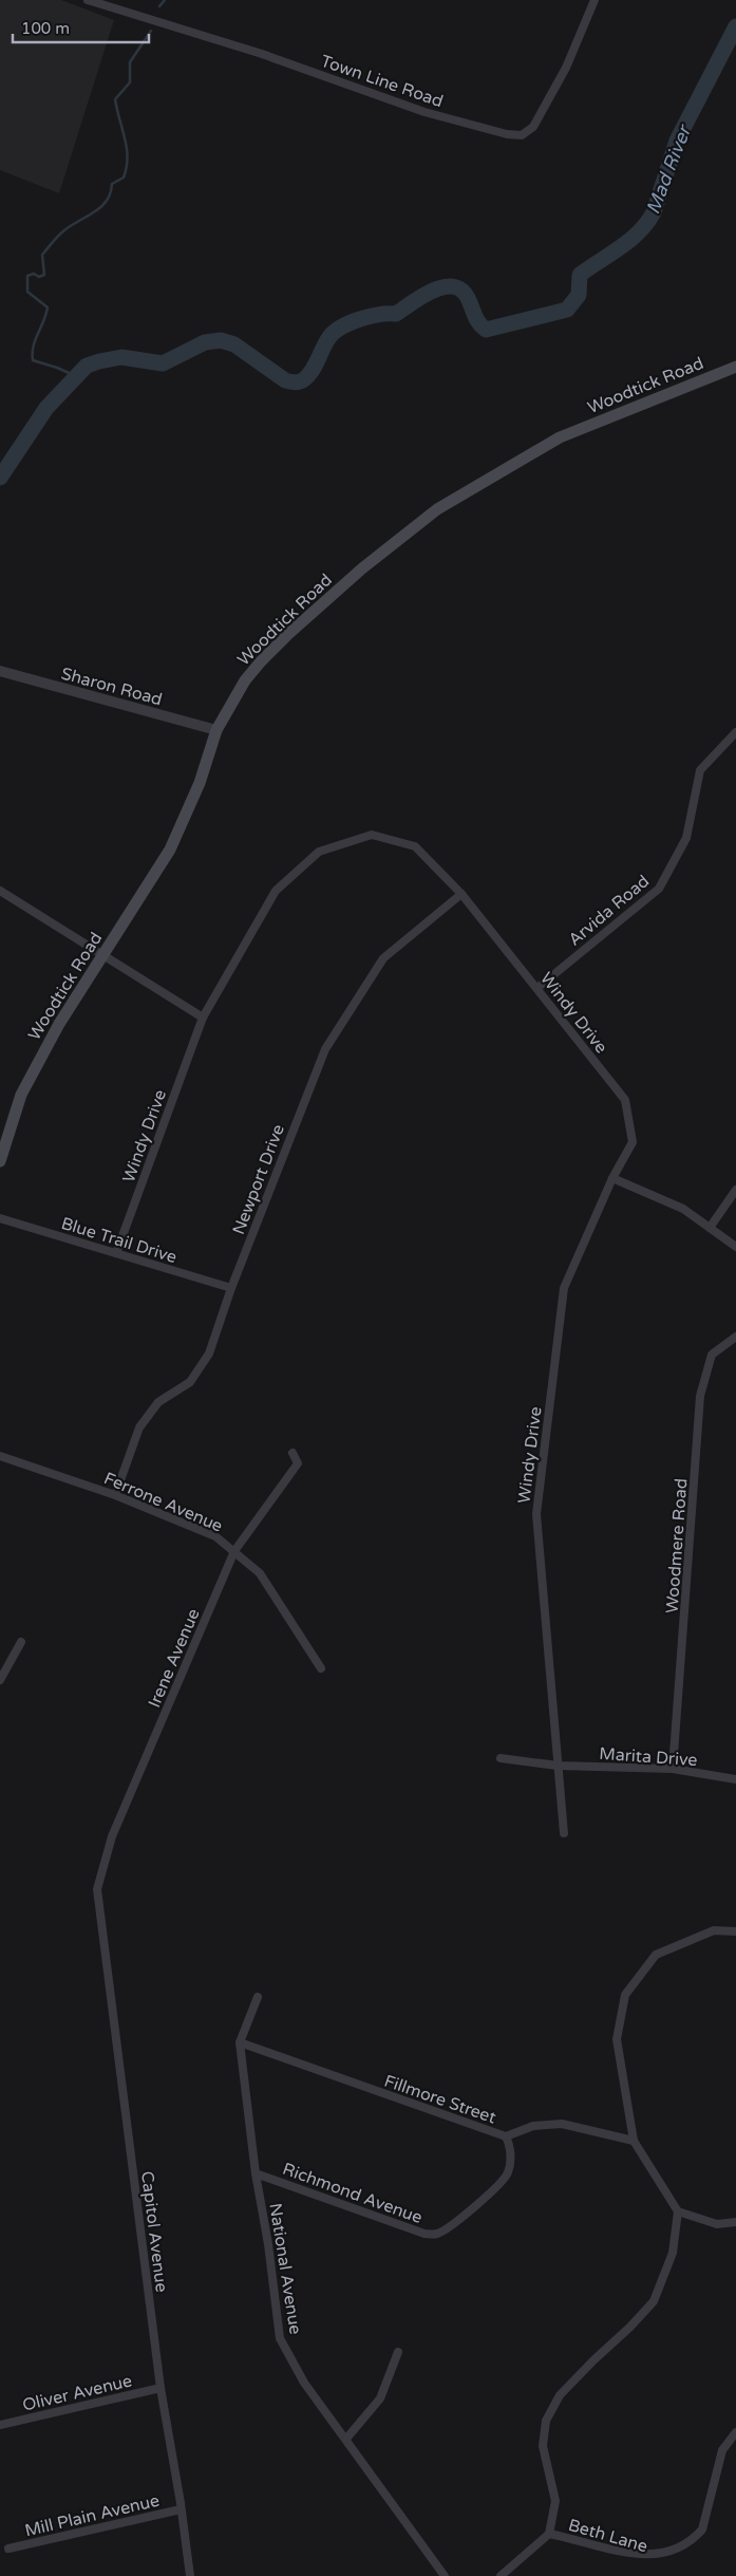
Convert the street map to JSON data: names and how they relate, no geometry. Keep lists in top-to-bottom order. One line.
{"streets":{"main road":["Woodtick Road"],"street":["Town Line Road","Sharon Road","Arvida Road","Windy Drive","Newport Drive","Blue Trail Drive","Ferrone Avenue","Woodmere Road","Irene Avenue","Marita Drive","Fillmore Street","Richmond Avenue","Capitol Avenue","National Avenue","Oliver Avenue","Mill Plain Avenue","Beth Lane"]},"crossings":[["Woodtick Road","Sharon Road"],["Arvida Road","Windy Drive"],["Windy Drive","Newport Drive"],["Windy Drive","Blue Trail Drive"],["Windy Drive","Marita Drive"],["Newport Drive","Blue Trail Drive"],["Newport Drive","Ferrone Avenue"],["Ferrone Avenue","Irene Avenue"],["Woodmere Road","Marita Drive"],["Irene Avenue","Capitol Avenue"],["Fillmore Street","Richmond Avenue"],["Fillmore Street","National Avenue"],["Richmond Avenue","National Avenue"],["Capitol Avenue","Oliver Avenue"],["Capitol Avenue","Mill Plain Avenue"]],"water":["Mad River"],"scale_bar":"100 m"}
